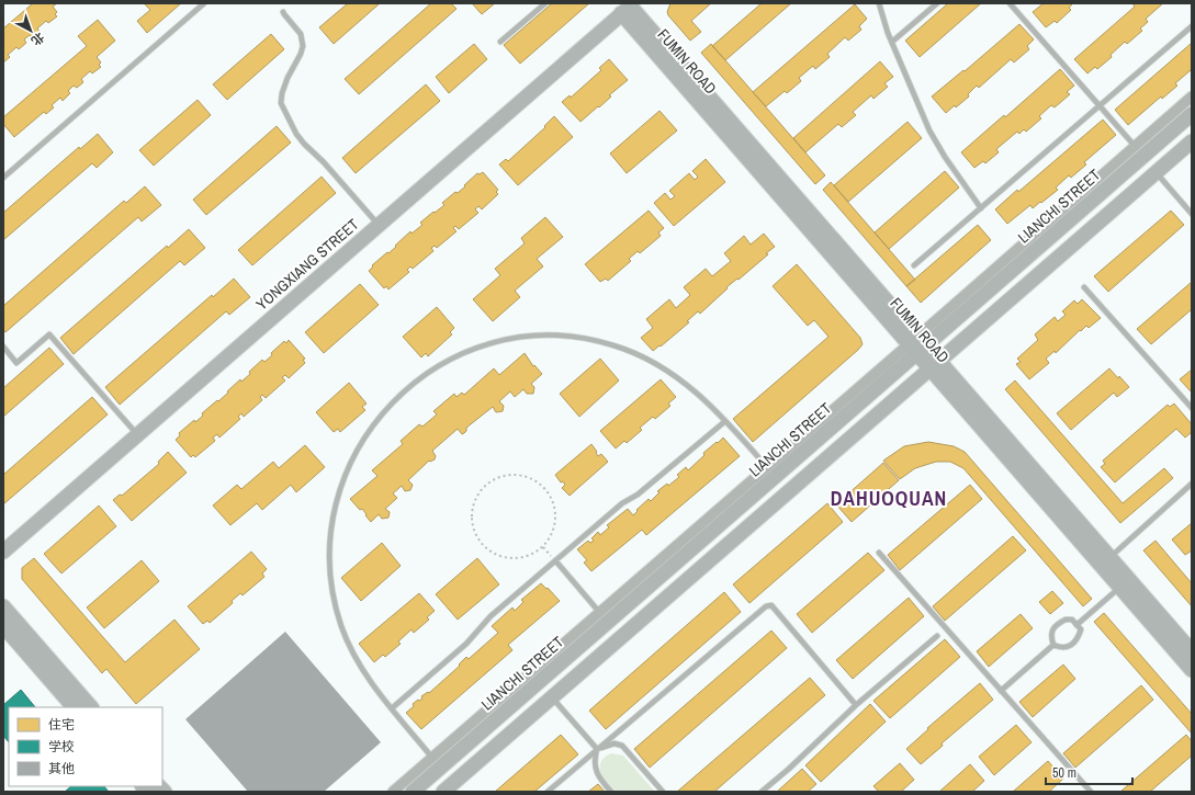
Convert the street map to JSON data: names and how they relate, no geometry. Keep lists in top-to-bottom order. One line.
{"streets":{"street":["FUMIN ROAD","LIANCHI STREET","YONGXIANG STREET"]},"crossings":[["FUMIN ROAD","LIANCHI STREET"],["FUMIN ROAD","YONGXIANG STREET"]],"districts":["DAHUOQUAN"],"legend":["住宅","学校","其他"],"scale_bar":"50 m","north":"bottom right"}
